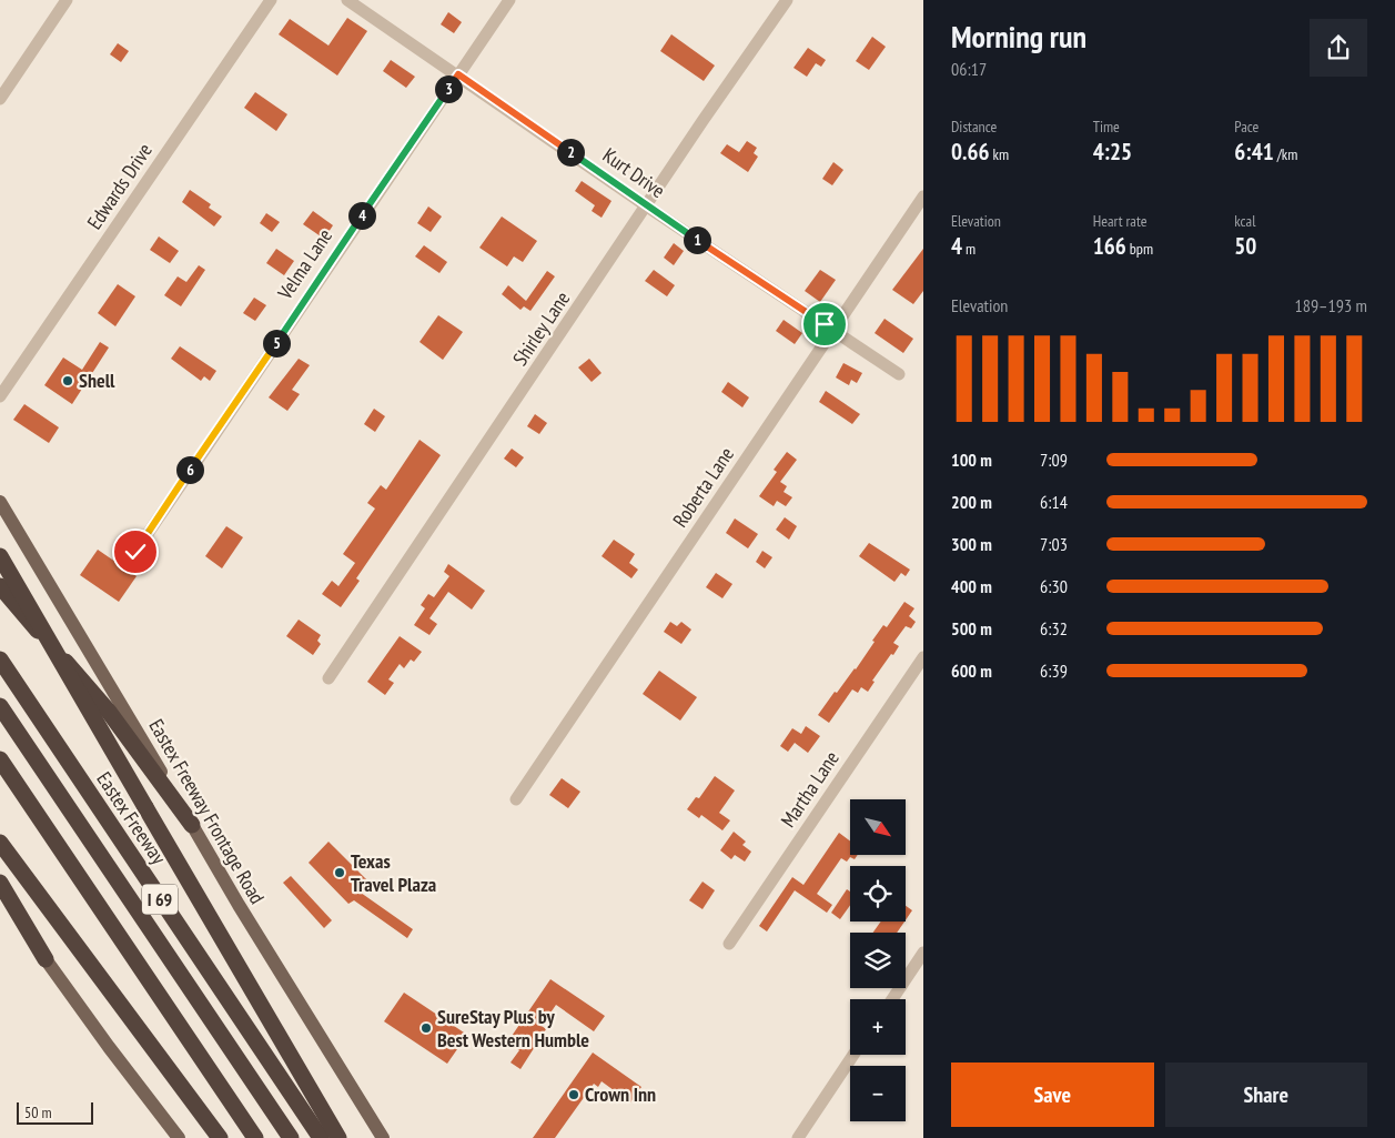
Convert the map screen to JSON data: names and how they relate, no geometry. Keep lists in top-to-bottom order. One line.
{"streets":{"highway":["Eastex Freeway","I 69"],"main road":["Eastex Freeway Frontage Road"],"street":["Kurt Drive","Edwards Drive","Velma Lane","Shirley Lane","Roberta Lane","Martha Lane"]},"crossings":[["Kurt Drive","Velma Lane"],["Kurt Drive","Shirley Lane"],["Kurt Drive","Roberta Lane"]],"places":["Shell","Texas Travel Plaza","SureStay Plus by Best Western Humble","Crown Inn"],"scale_bar":"50 m","north":"bottom right","page":{"heading":["Morning run","06:17"],"pins":["3","2","4","1","5","6"],"stats":[["Distance","0.66 km"],["Time","4:25"],["Pace","6:41 /km"],["Elevation","4 m"],["Heart rate","166 bpm"],["kcal","50"]],"chart":["Elevation","189–193 m"],"list":[{"name":"100 m","note":"7:09"},{"name":"200 m","note":"6:14"},{"name":"300 m","note":"7:03"},{"name":"400 m","note":"6:30"},{"name":"500 m","note":"6:32"},{"name":"600 m","note":"6:39"}],"map_buttons":["+","−"],"buttons":["Save","Share"],"scale":"50 m"}}
